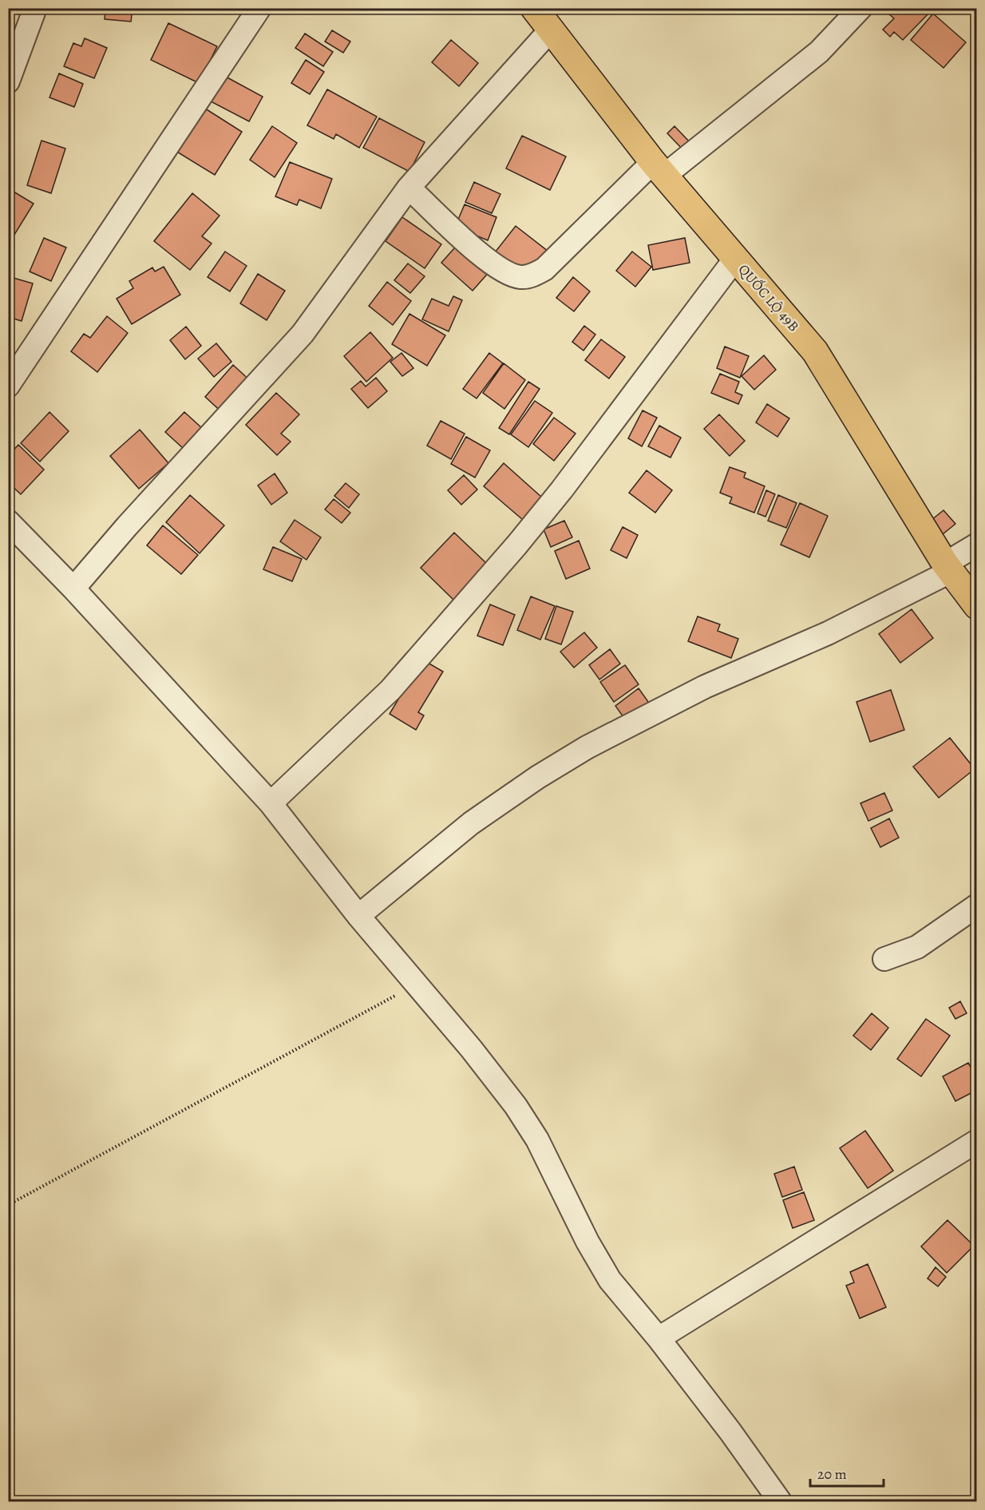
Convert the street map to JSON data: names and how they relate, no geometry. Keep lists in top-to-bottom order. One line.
{"streets":{"main road":["QUỐC LỘ 49B"]},"scale_bar":"20 m"}
